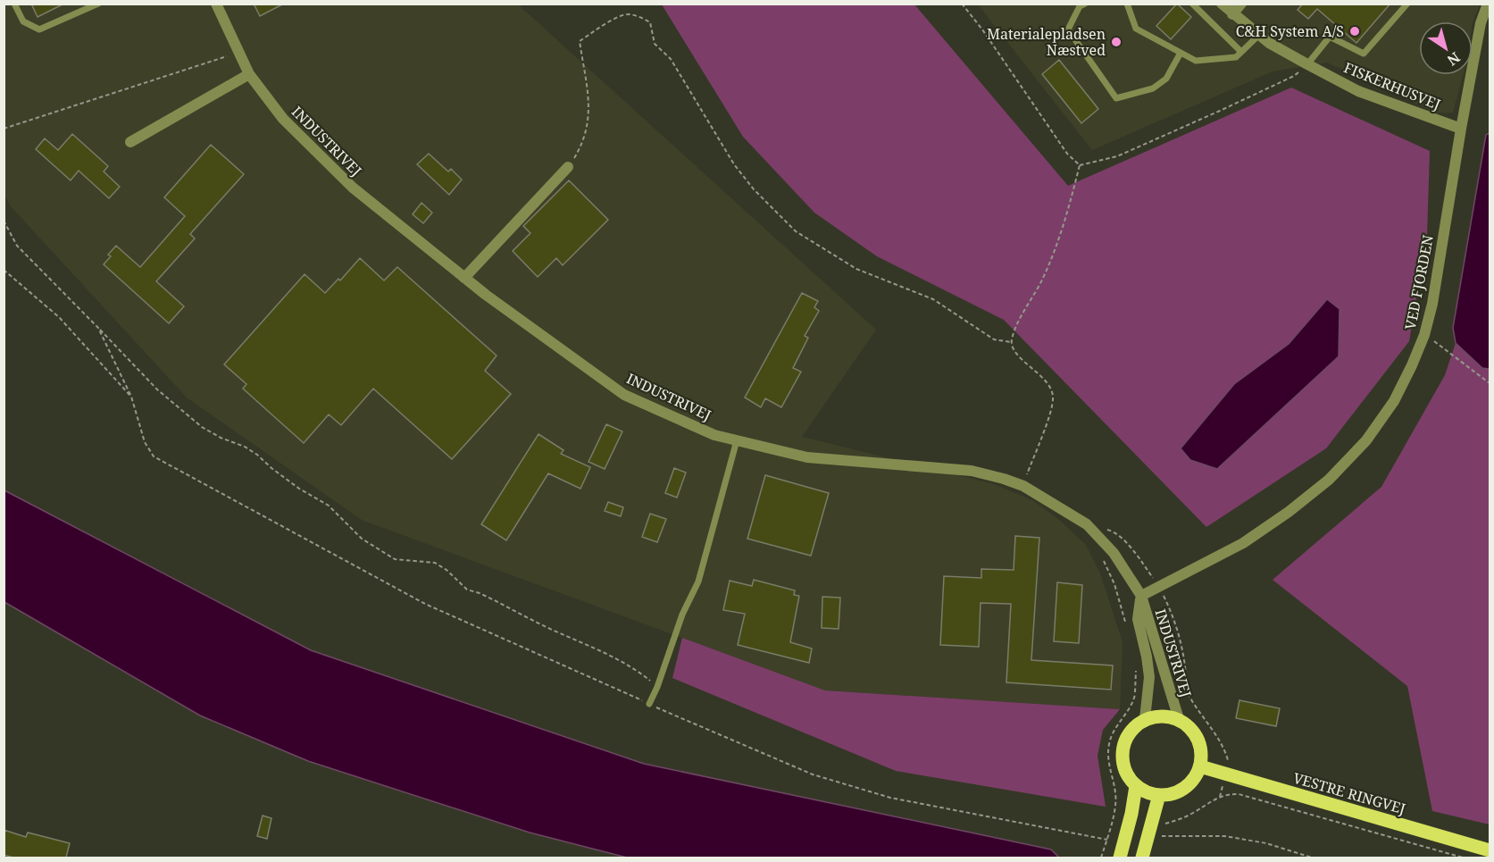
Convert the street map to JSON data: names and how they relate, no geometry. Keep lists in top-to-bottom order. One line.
{"streets":{"main road":["VESTRE RINGVEJ"],"street":["FISKERHUSVEJ","INDUSTRIVEJ","VED FJORDEN"]},"crossings":[["FISKERHUSVEJ","VED FJORDEN"],["INDUSTRIVEJ","VED FJORDEN"],["INDUSTRIVEJ","VESTRE RINGVEJ"]],"places":["C&H System A/S","Materialepladsen Næstved"],"north":"bottom right"}
